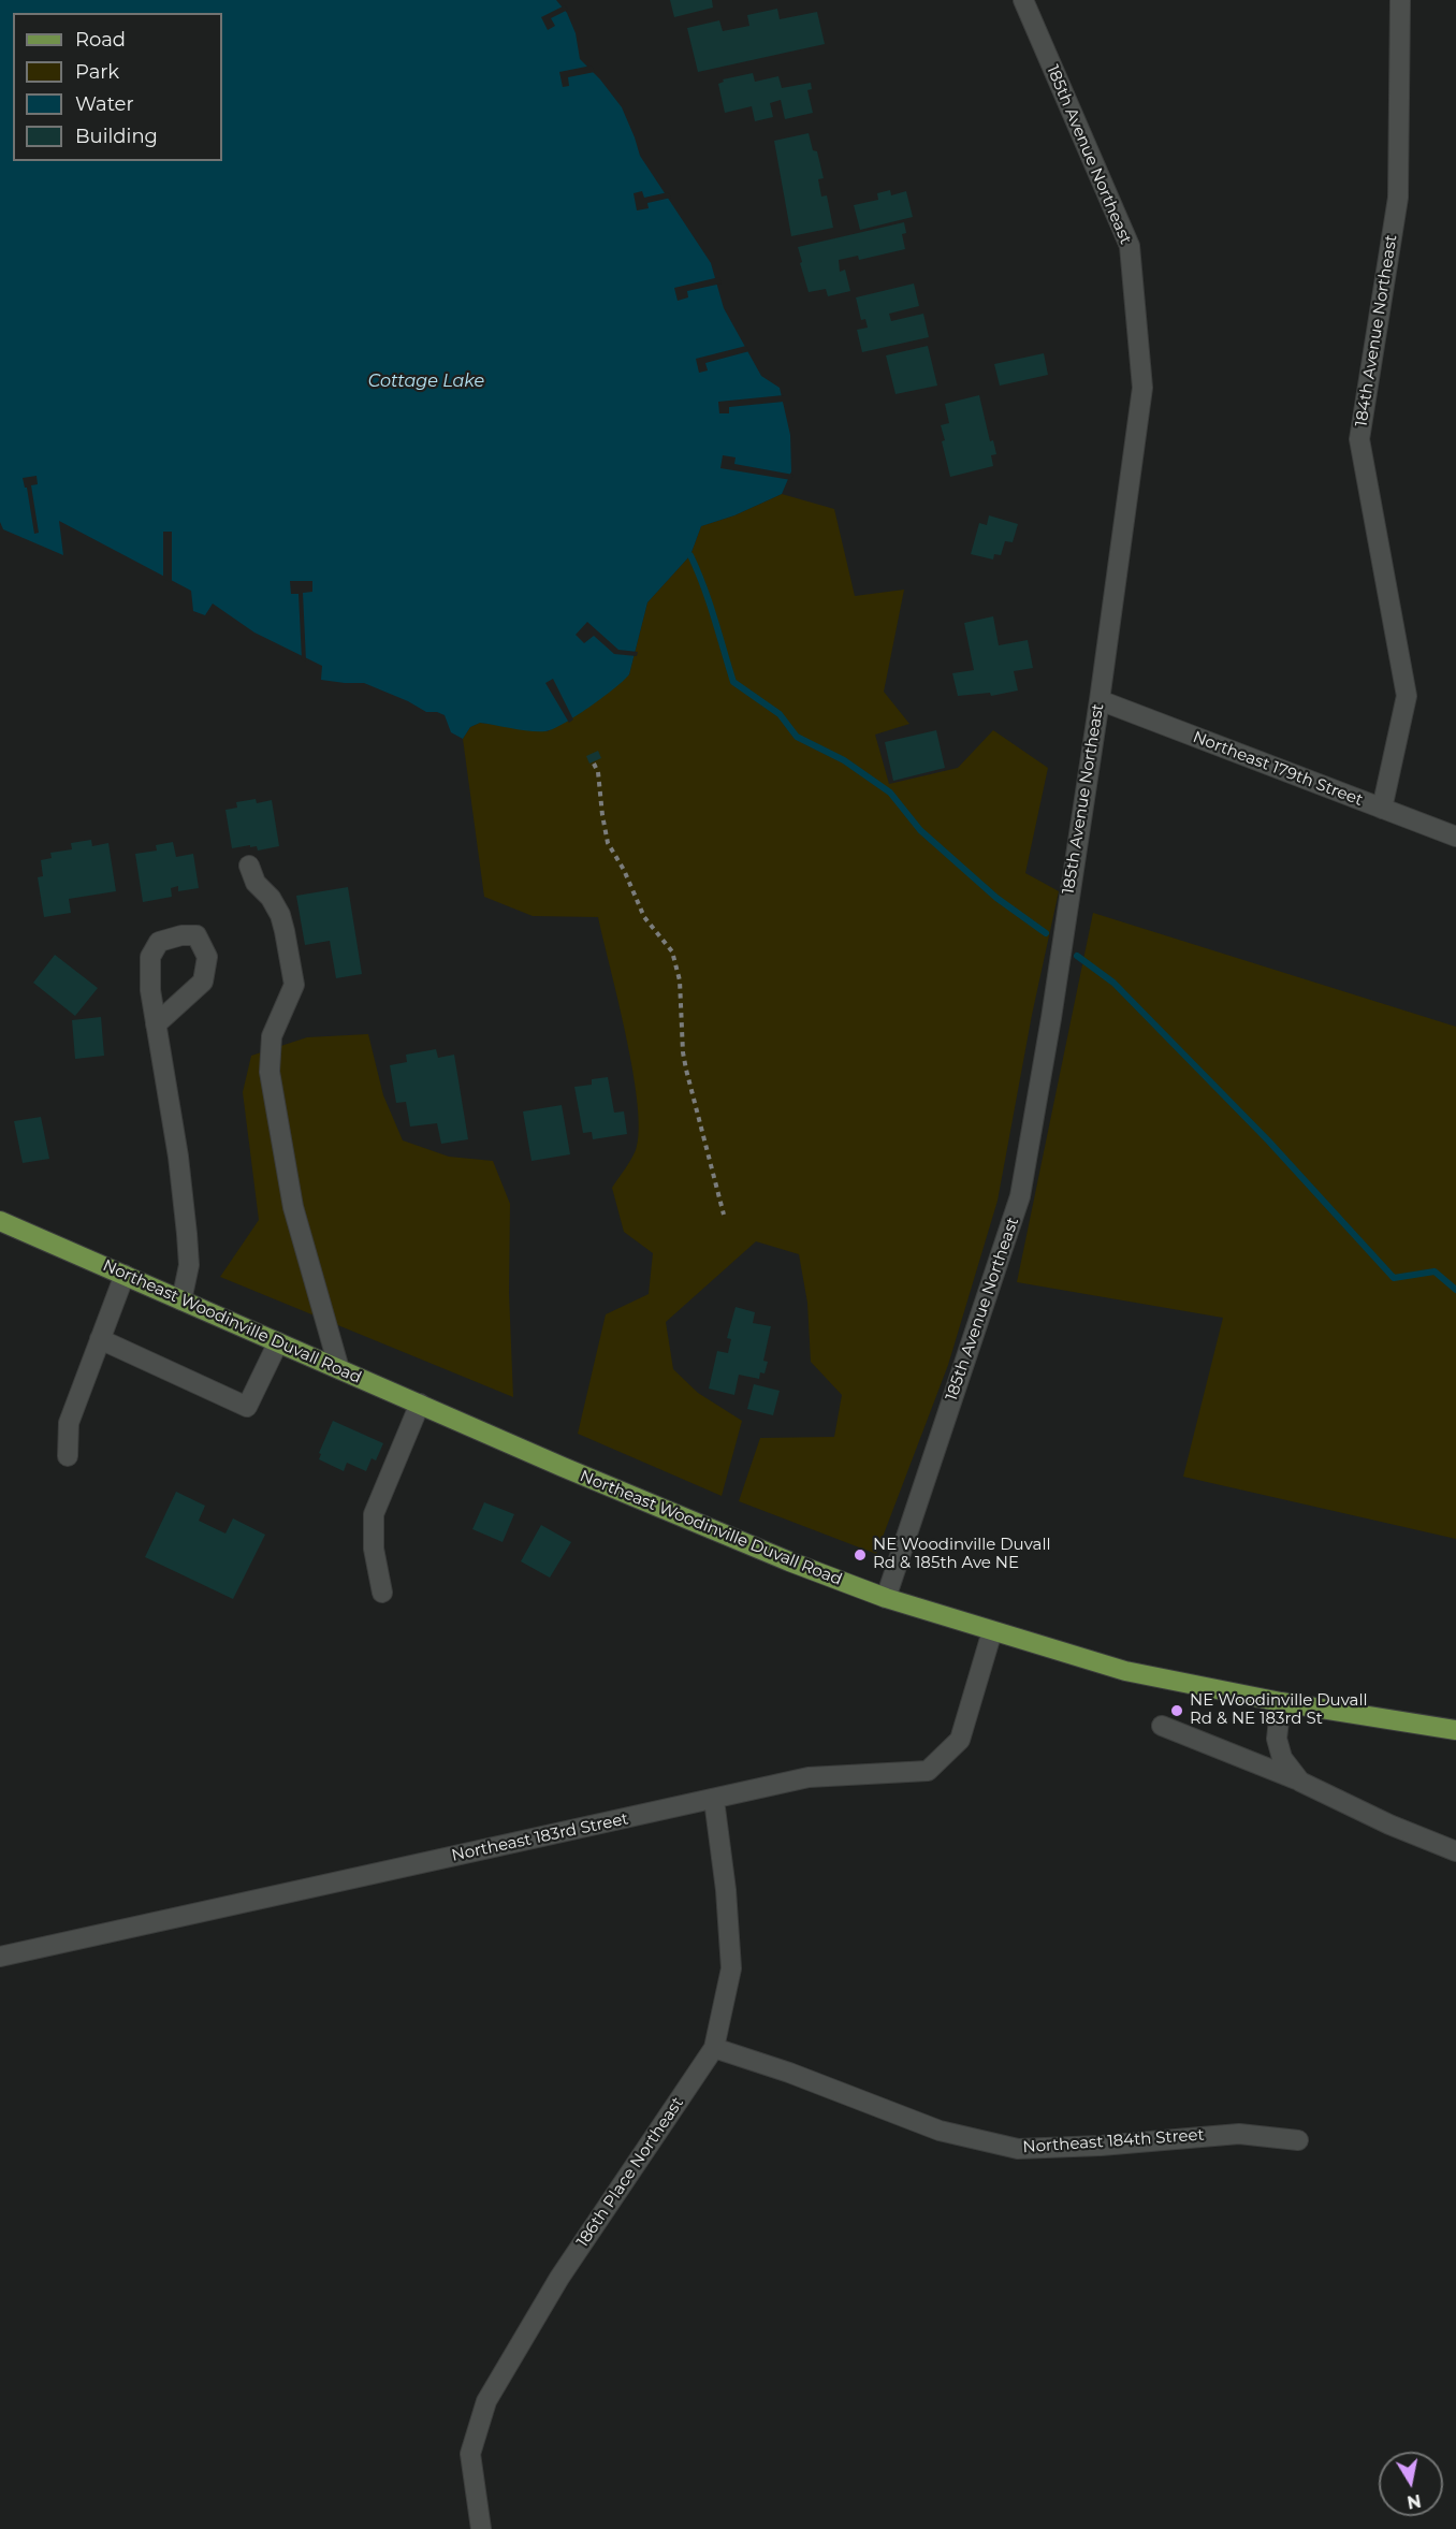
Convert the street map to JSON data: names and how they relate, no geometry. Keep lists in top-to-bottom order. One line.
{"streets":{"main road":["Northeast Woodinville Duvall Road"],"street":["185th Avenue Northeast","184th Avenue Northeast","Northeast 179th Street","Northeast 183rd Street","Northeast 184th Street","186th Place Northeast"]},"crossings":[["185th Avenue Northeast","Northeast 179th Street"],["185th Avenue Northeast","Northeast Woodinville Duvall Road"],["184th Avenue Northeast","Northeast 179th Street"],["Northeast Woodinville Duvall Road","Northeast 183rd Street"],["Northeast 183rd Street","186th Place Northeast"],["Northeast 184th Street","186th Place Northeast"]],"water":["Cottage Lake"],"places":["NE Woodinville Duvall Rd & 185th Ave NE","NE Woodinville Duvall Rd & NE 183rd St"],"legend":["Road","Park","Water","Building"],"north":"bottom"}
